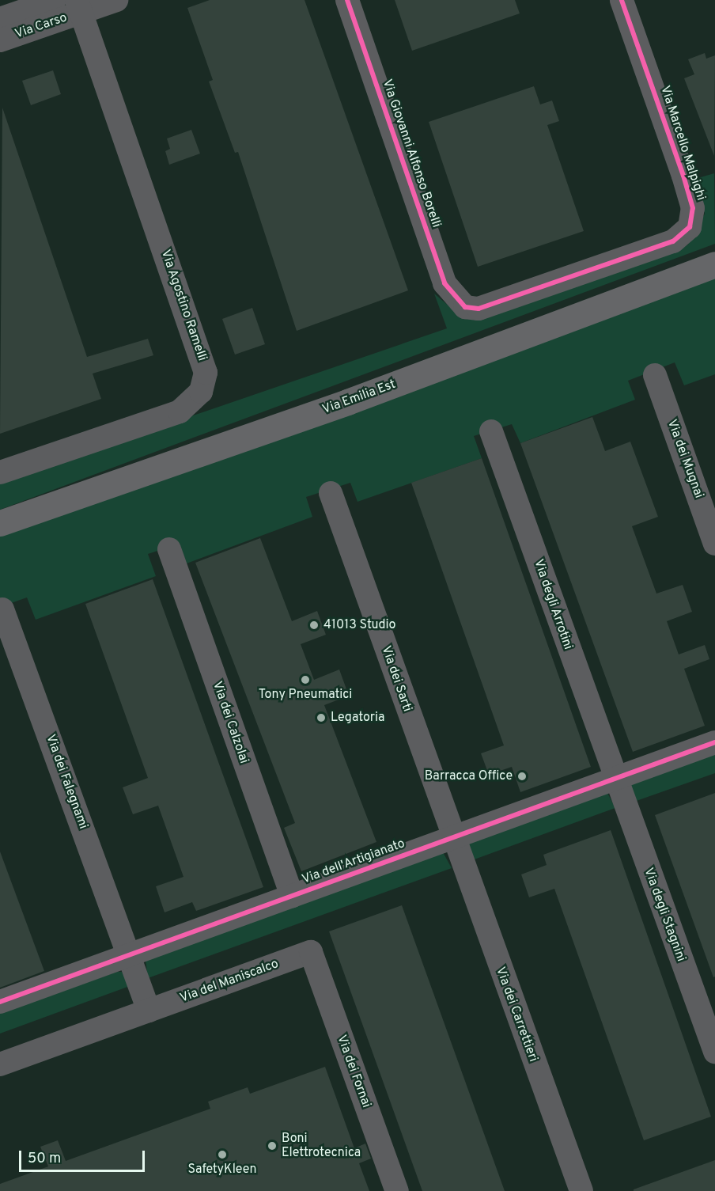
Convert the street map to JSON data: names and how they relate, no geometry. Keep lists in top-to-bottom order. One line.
{"streets":{"main road":["Via Emilia Est"],"street":["Via Carso","Via Marcello Malpighi","Via Giovanni Alfonso Borelli","Via Agostino Ramelli","Via dei Mugnai","Via degli Arrotini","Via dei Sarti","Via dei Calzolai","Via dei Falegnami","Via dell'Artigianato","Via degli Stagnini","Via del Maniscalco","Via dei Carrettieri","Via dei Fornai"]},"crossings":[["Via Carso","Via Agostino Ramelli"],["Via Marcello Malpighi","Via Giovanni Alfonso Borelli"],["Via degli Arrotini","Via dell'Artigianato"],["Via degli Arrotini","Via degli Stagnini"],["Via dei Sarti","Via dell'Artigianato"],["Via dei Sarti","Via dei Carrettieri"],["Via dei Calzolai","Via dell'Artigianato"],["Via dei Falegnami","Via dell'Artigianato"],["Via dell'Artigianato","Via degli Stagnini"],["Via dell'Artigianato","Via dei Carrettieri"],["Via del Maniscalco","Via dei Fornai"]],"places":["41013 Studio","Tony Pneumatici","Legatoria","Barracca Office","Boni Elettrotecnica","SafetyKleen"],"scale_bar":"50 m"}
